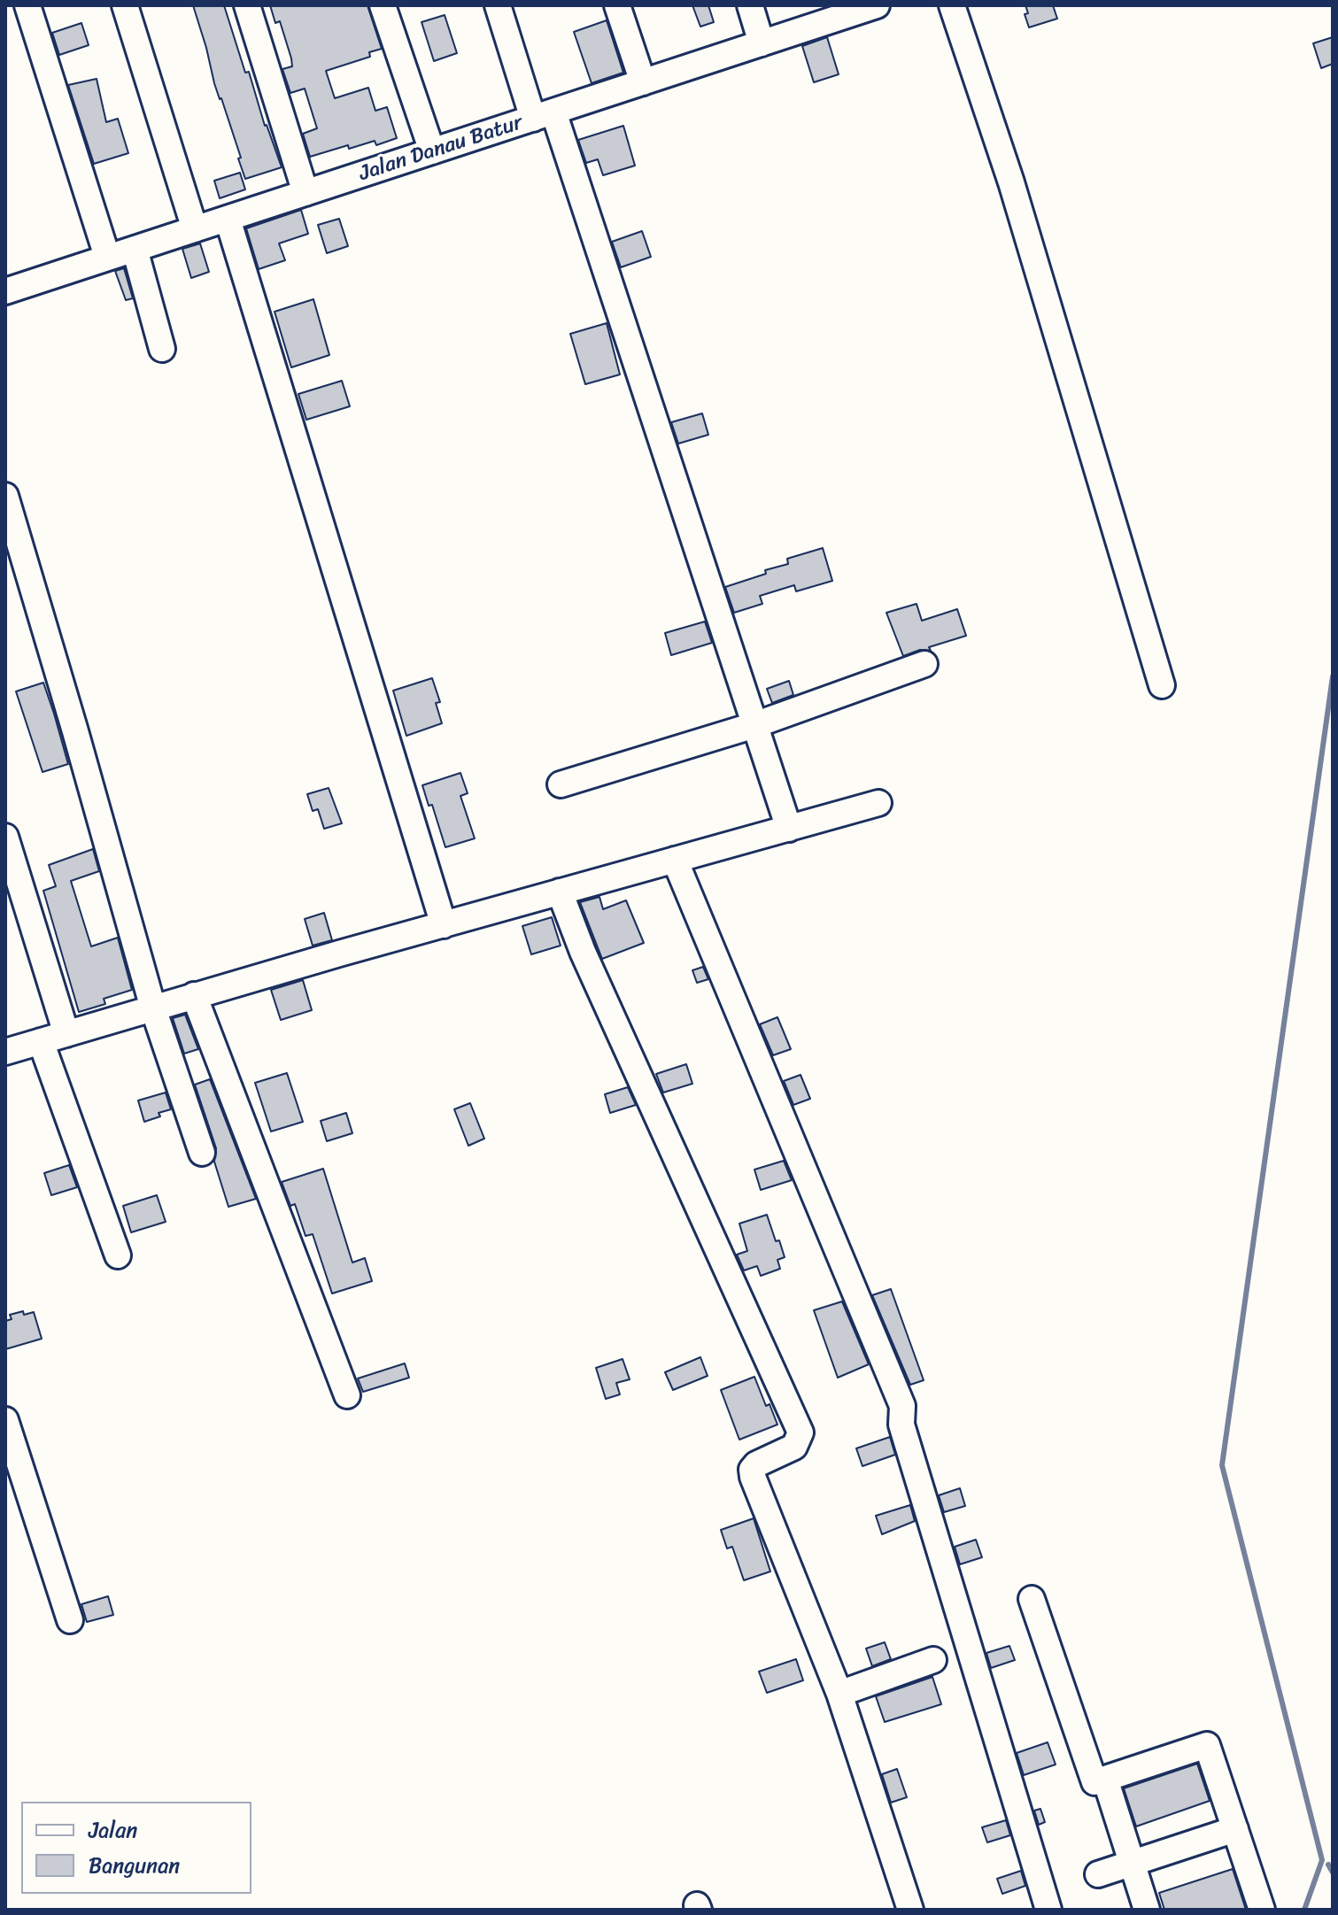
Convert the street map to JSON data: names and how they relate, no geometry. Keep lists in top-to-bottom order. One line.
{"streets":{"street":["Jalan Danau Batur"]},"legend":["Jalan","Bangunan"]}
